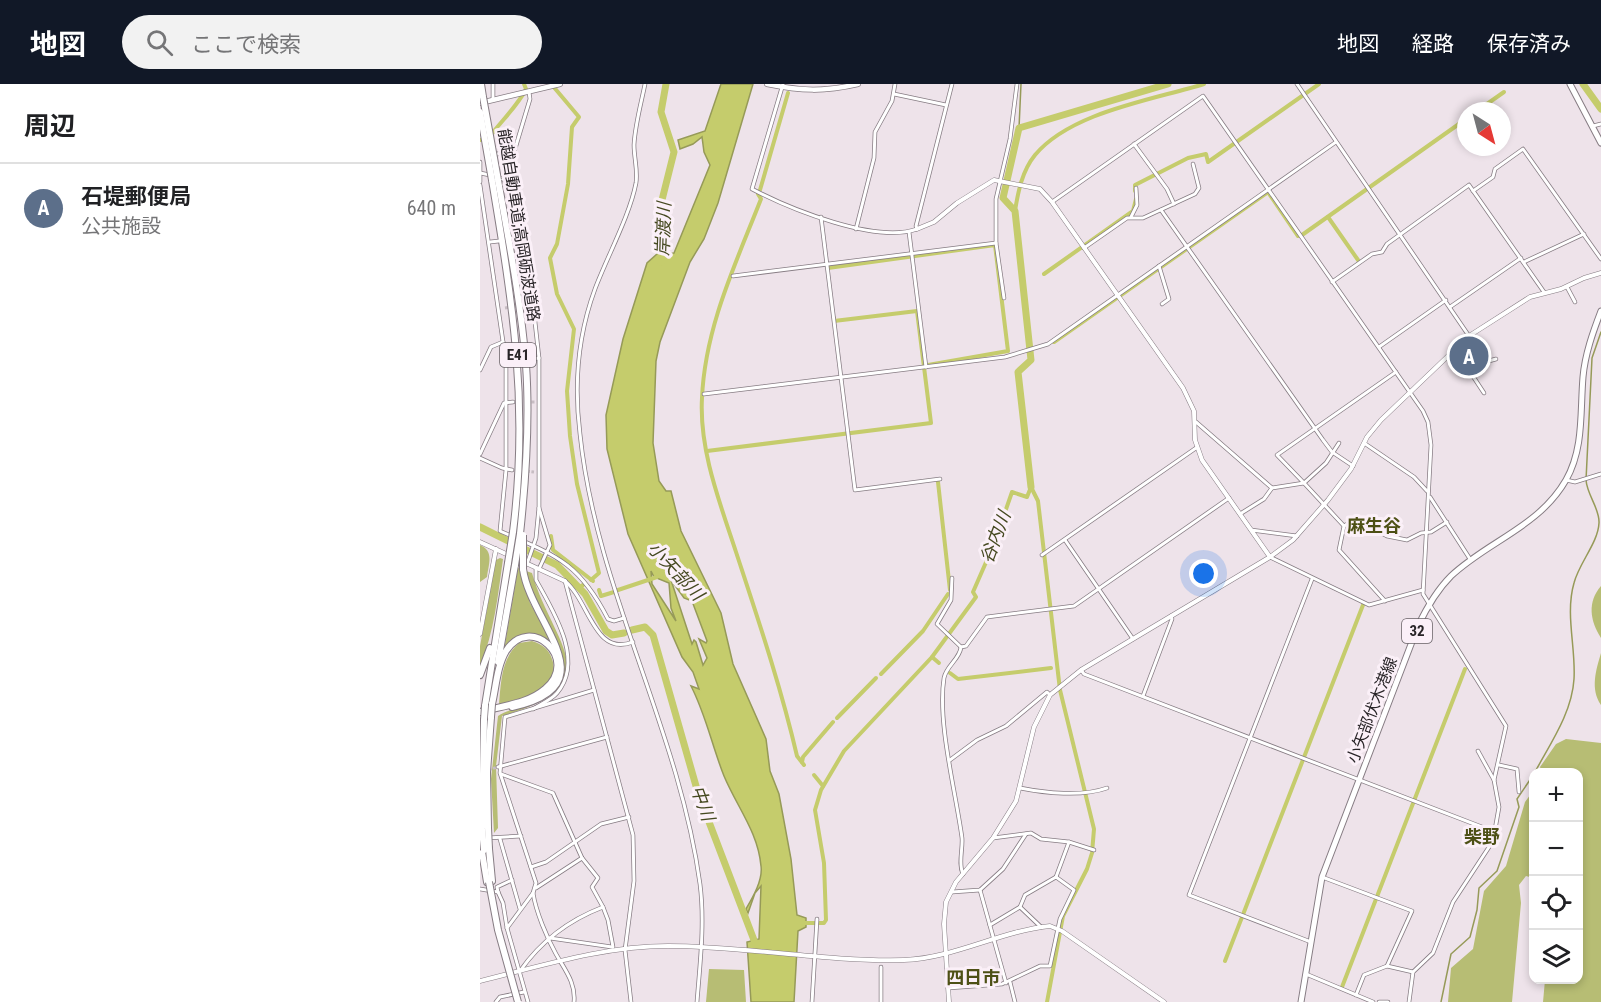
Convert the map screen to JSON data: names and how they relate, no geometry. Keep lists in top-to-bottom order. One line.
{"streets":{"highway":["能越自動車道;高岡砺波道路","E41"],"main road":["32","小矢部伏木港線"]},"districts":["麻生谷","柴野","四日市"],"water":["岸渡川","谷内川","小矢部川","中川"],"north":"bottom right","page":{"header":"地図","search":"ここで検索","nav":["地図","経路","保存済み"],"heading":"周辺","list":[{"mark":"A","name":"石堤郵便局","note":"公共施設","value":"640 m"}],"pins":"A","map_buttons":["+","−"]}}
